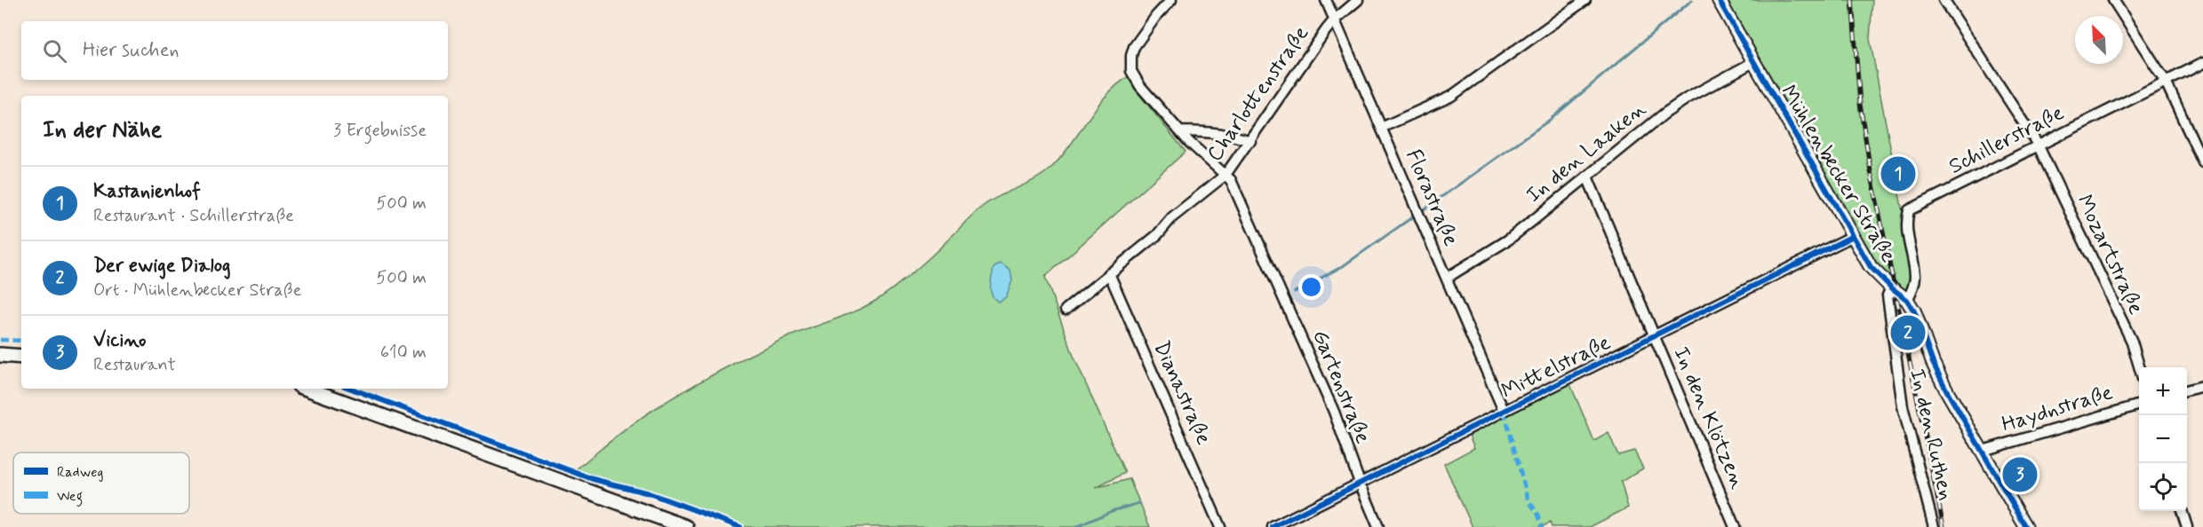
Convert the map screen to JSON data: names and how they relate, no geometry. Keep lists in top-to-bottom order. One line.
{"streets":{"main road":["Mühlenbecker Straße"],"street":["Charlottenstraße","Schillerstraße","In den Laaken","Florastraße","Mozartstraße","Mittelstraße","Gartenstraße","Dianastraße","Haydnstraße","In den Klötzen","In den Ruthen"]},"crossings":[["Charlottenstraße","Florastraße"],["Charlottenstraße","Gartenstraße"],["Charlottenstraße","Dianastraße"],["Schillerstraße","Mühlenbecker Straße"],["Schillerstraße","Mozartstraße"],["In den Laaken","Mühlenbecker Straße"],["In den Laaken","Florastraße"],["In den Laaken","In den Klötzen"],["Mühlenbecker Straße","Mittelstraße"],["Mühlenbecker Straße","Haydnstraße"],["Mühlenbecker Straße","In den Ruthen"],["Florastraße","Mittelstraße"],["Mittelstraße","Gartenstraße"],["Mittelstraße","In den Klötzen"]],"legend":["Radweg","Weg"],"north":"top left","page":{"search":"Hier suchen","heading":["In der Nähe","3 Ergebnisse"],"pins":["1","2","3"],"list":[{"mark":"1","name":"Kastanienhof","note":"Restaurant · Schillerstraße","value":"500 m"},{"mark":"2","name":"Der ewige Dialog","note":"Ort · Mühlenbecker Straße","value":"500 m"},{"mark":"3","name":"Vicino","note":"Restaurant","value":"610 m"}],"map_buttons":["+","−"]}}
